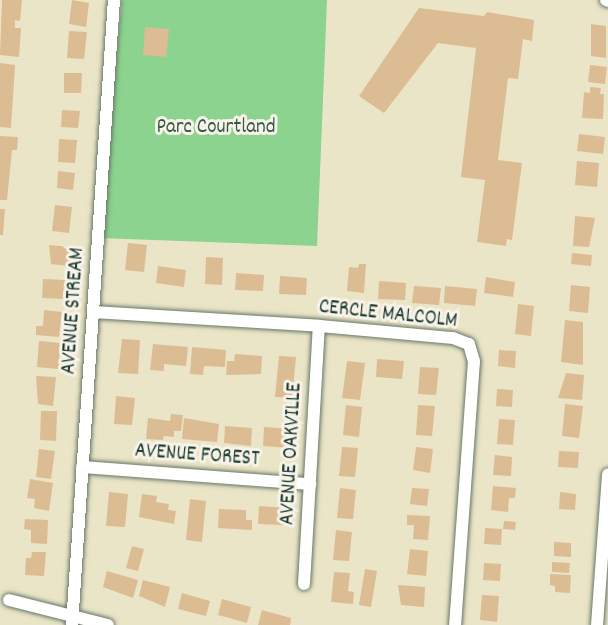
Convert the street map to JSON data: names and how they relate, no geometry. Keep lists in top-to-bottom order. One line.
{"streets":{"street":["AVENUE STREAM","CERCLE MALCOLM","AVENUE OAKVILLE","AVENUE FOREST"]},"crossings":[["AVENUE STREAM","CERCLE MALCOLM"],["AVENUE STREAM","AVENUE FOREST"],["CERCLE MALCOLM","AVENUE OAKVILLE"],["AVENUE OAKVILLE","AVENUE FOREST"]],"parks":["Parc Courtland"]}
